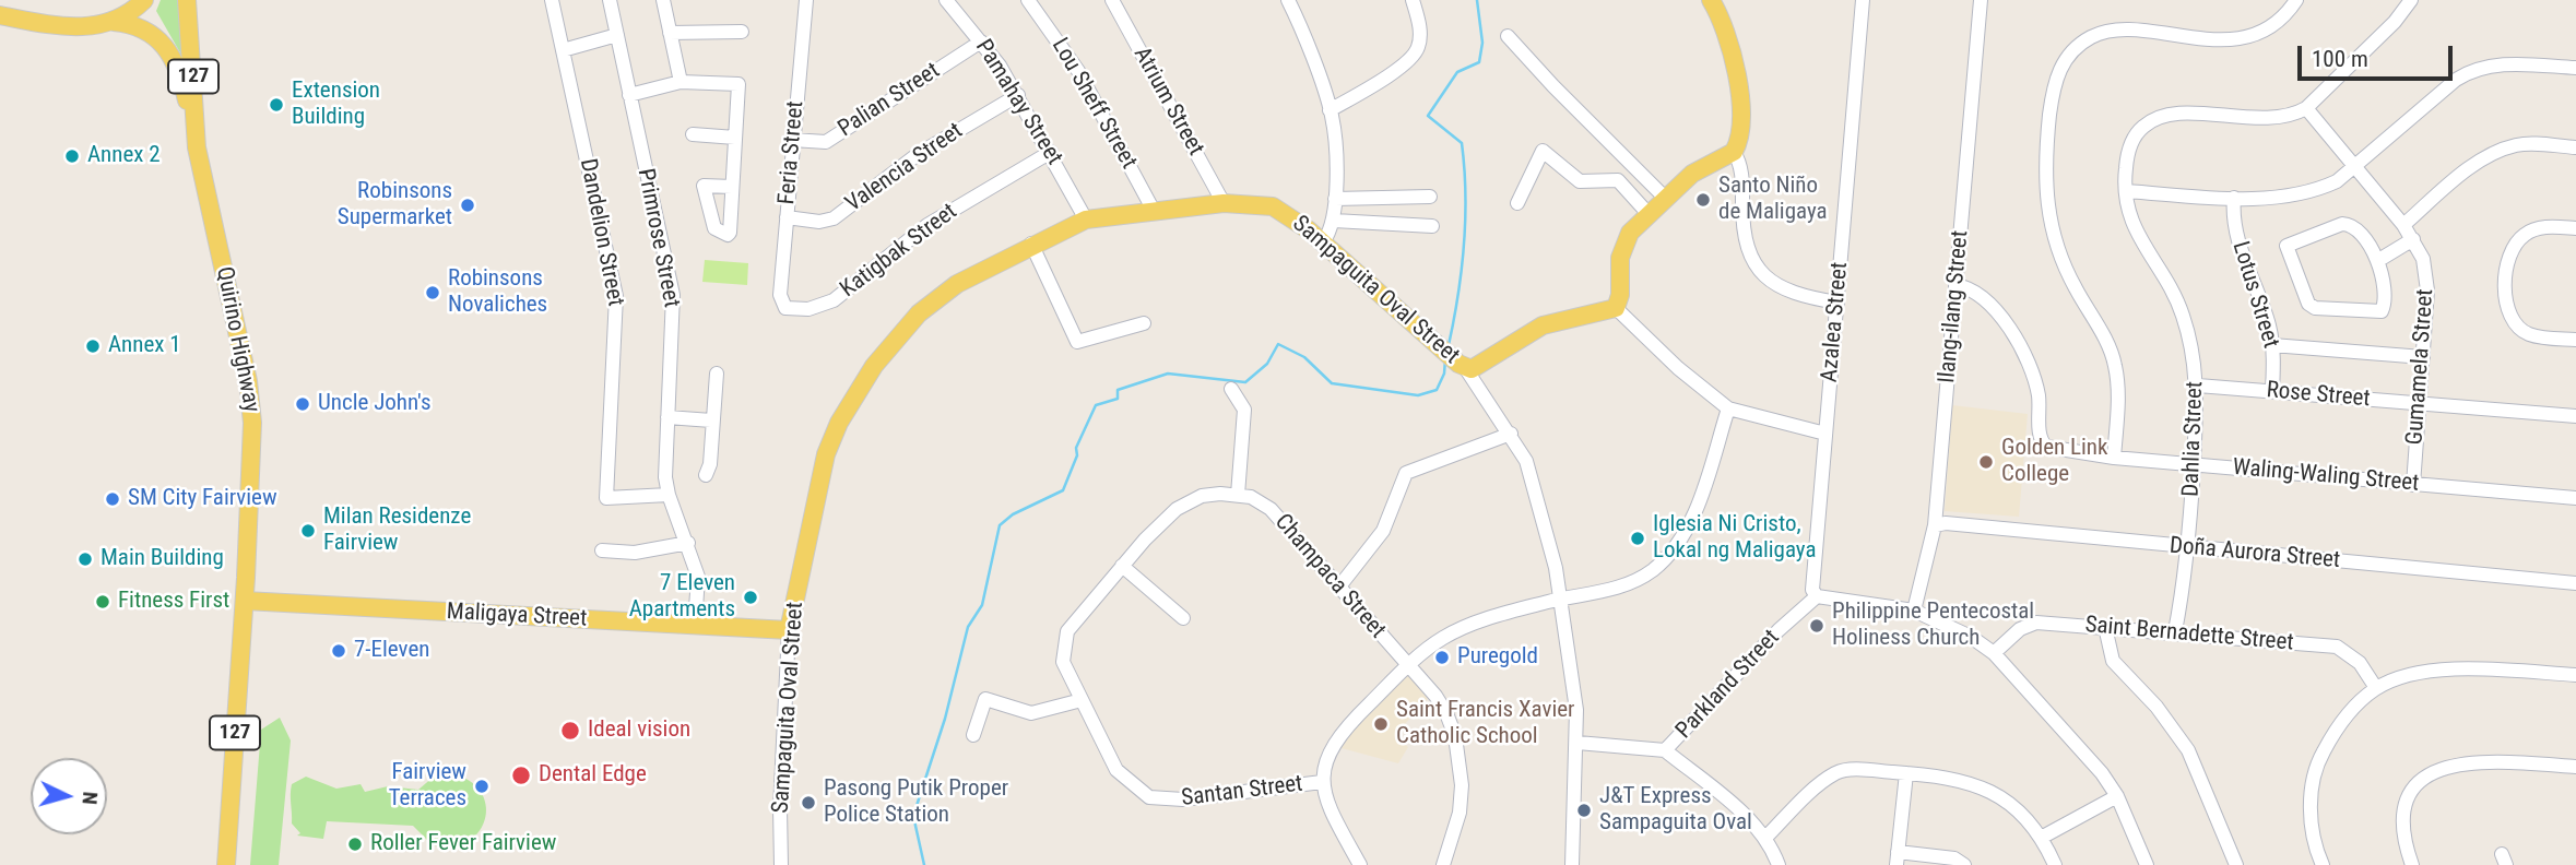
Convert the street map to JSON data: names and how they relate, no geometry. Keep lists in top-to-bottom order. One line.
{"streets":{"main road":["127","Sampaguita Oval Street","Quirino Highway","Maligaya Street"],"street":["Palian Street","Atrium Street","Pamahay Street","Lou Sheff Street","Feria Street","Valencia Street","Dandelion Street","Primrose Street","Katigbak Street","Lotus Street","Ilang-ilang Street","Azalea Street","Gumamela Street","Rose Street","Dahlia Street","Waling-Waling Street","Doña Aurora Street","Champaca Street","Saint Bernadette Street","Parkland Street","Santan Street"]},"crossings":[["Palian Street","Pamahay Street"],["Palian Street","Feria Street"],["Atrium Street","Sampaguita Oval Street"],["Pamahay Street","Valencia Street"],["Pamahay Street","Katigbak Street"],["Pamahay Street","Sampaguita Oval Street"],["Lou Sheff Street","Sampaguita Oval Street"],["Feria Street","Valencia Street"],["Feria Street","Katigbak Street"],["Dandelion Street","Primrose Street"],["Primrose Street","Maligaya Street"],["Sampaguita Oval Street","Maligaya Street"],["Sampaguita Oval Street","Parkland Street"],["Lotus Street","Rose Street"],["Ilang-ilang Street","Waling-Waling Street"],["Ilang-ilang Street","Doña Aurora Street"],["Azalea Street","Parkland Street"],["Quirino Highway","Maligaya Street"],["Gumamela Street","Rose Street"],["Gumamela Street","Dahlia Street"],["Gumamela Street","Waling-Waling Street"],["Rose Street","Dahlia Street"],["Dahlia Street","Waling-Waling Street"],["Dahlia Street","Doña Aurora Street"],["Dahlia Street","Saint Bernadette Street"],["Champaca Street","Santan Street"]],"places":["Extension Building","Annex 2","Santo Niño de Maligaya","Robinsons Supermarket","Robinsons Novaliches","Annex 1","Uncle John's","Golden Link College","SM City Fairview","Milan Residenze Fairview","Iglesia Ni Cristo, Lokal ng Maligaya","Main Building","7 Eleven Apartments","Fitness First","Philippine Pentecostal Holiness Church","7-Eleven","Puregold","Saint Francis Xavier Catholic School","Ideal vision","Dental Edge","Fairview Terraces","Pasong Putik Proper Police Station","J&T Express Sampaguita Oval","Roller Fever Fairview"],"scale_bar":"100 m","north":"right"}
